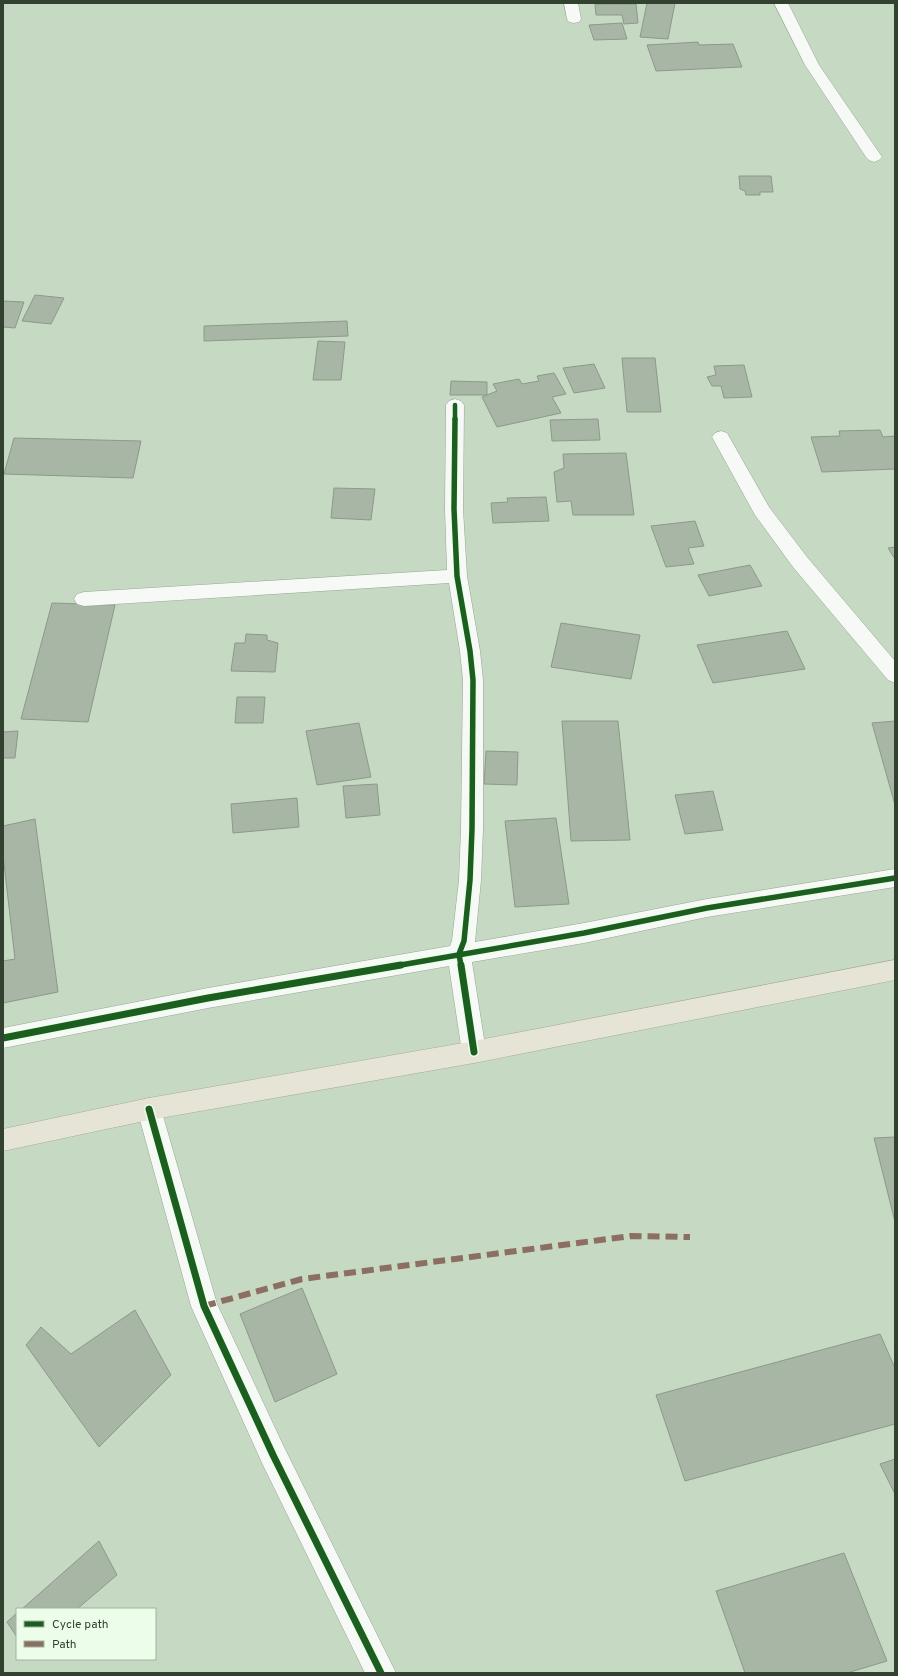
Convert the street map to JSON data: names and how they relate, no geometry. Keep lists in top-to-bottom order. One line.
{"legend":["Cycle path","Path"]}
